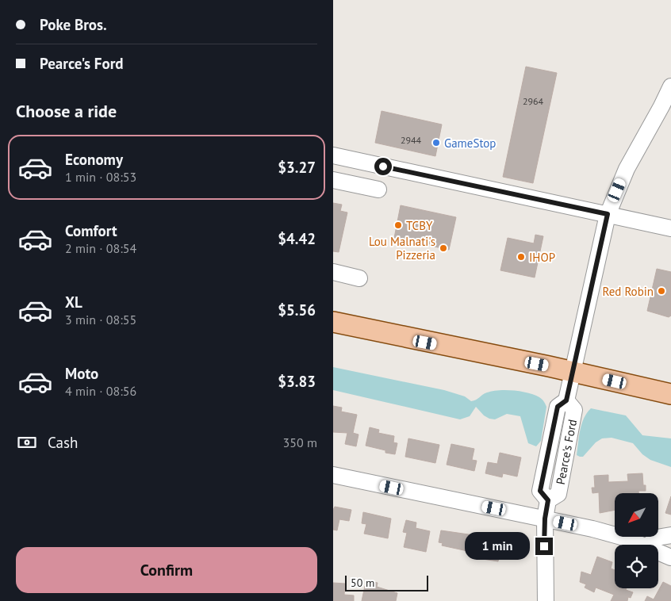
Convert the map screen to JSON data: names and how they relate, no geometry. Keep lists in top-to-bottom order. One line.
{"streets":{"street":["Pearce's Ford"]},"places":["GameStop","TCBY","Lou Malnati's Pizzeria","IHOP","Red Robin"],"house_numbers":["2964","2944"],"scale_bar":"50 m","north":"bottom left","page":{"banner":["Poke Bros.","Pearce's Ford"],"heading":"Choose a ride","list":[{"name":"Economy","note":"1 min · 08:53","value":"$3.27"},{"name":"Comfort","note":"2 min · 08:54","value":"$4.42"},{"name":"XL","note":"3 min · 08:55","value":"$5.56"},{"name":"Moto","note":"4 min · 08:56","value":"$3.83"}],"pay":["Cash","350 m"],"bubble":"1 min","buttons":"Confirm","scale":"50 m"}}
